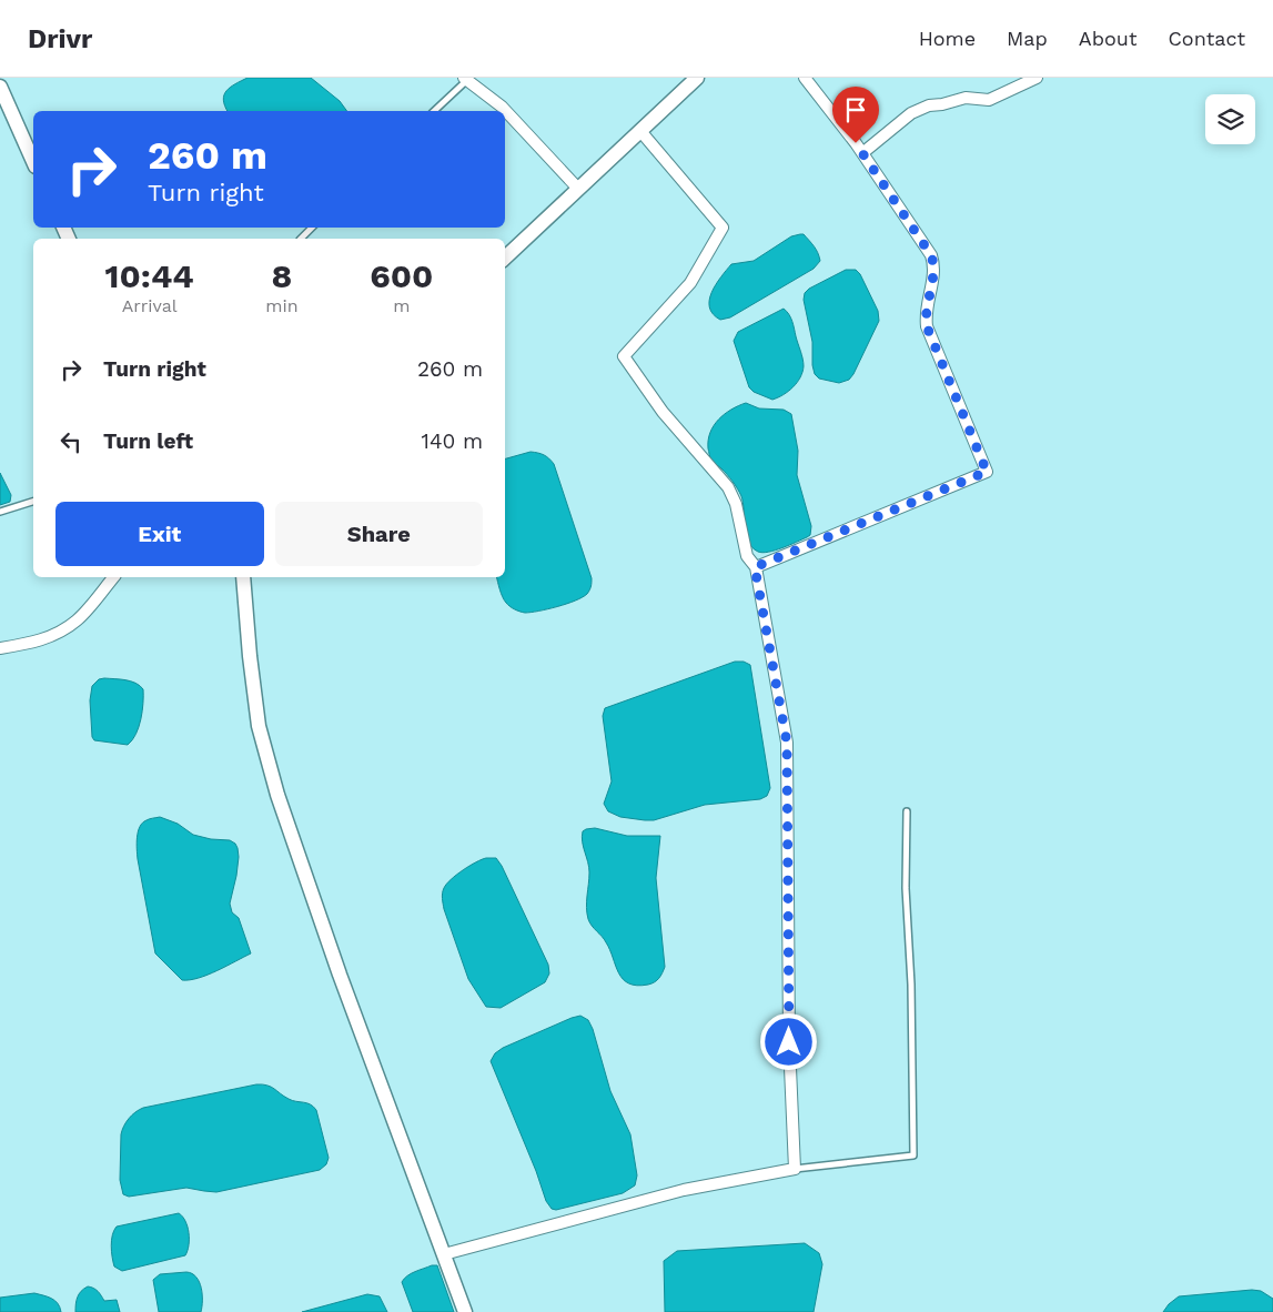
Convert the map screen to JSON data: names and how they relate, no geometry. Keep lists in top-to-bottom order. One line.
{"page":{"header":"Drivr","nav":["Home","Map","About","Contact"],"turn":["260 m","Turn right"],"eta":["10:44","Arrival","8","min","600","m"],"list":[{"name":"Turn right","value":"260 m"},{"name":"Turn left","value":"140 m"}],"buttons":["Exit","Share"]}}
